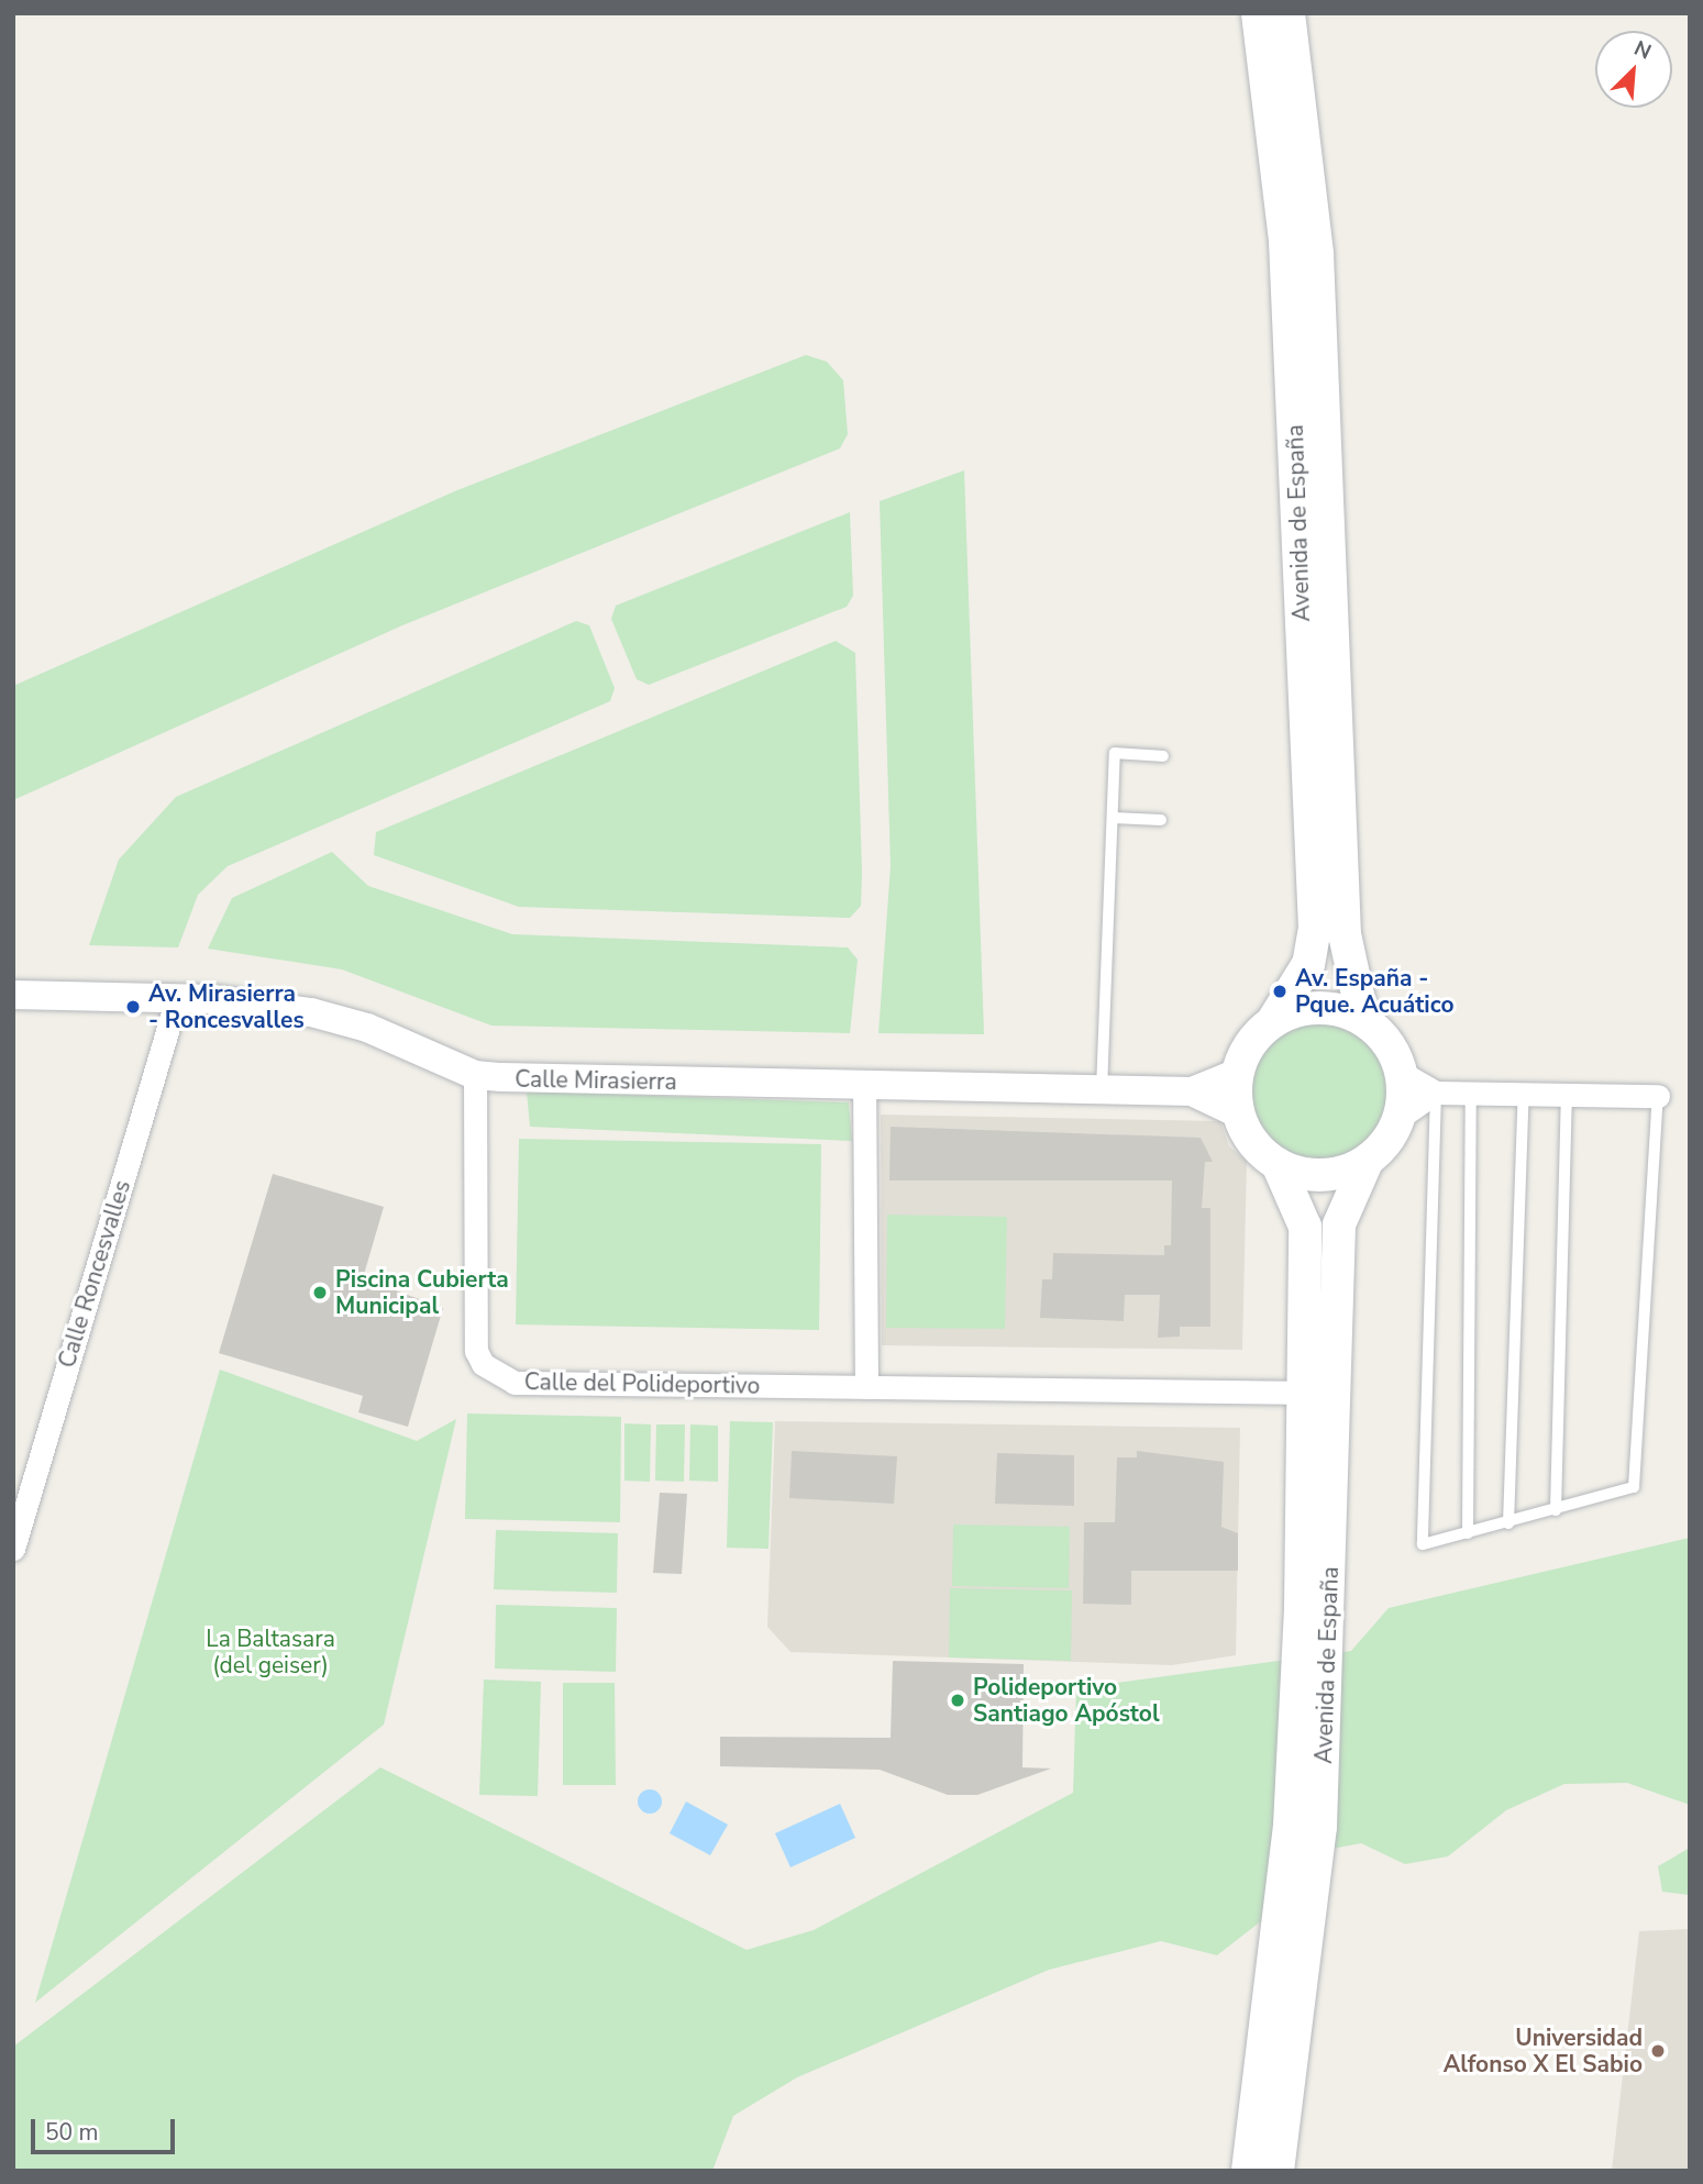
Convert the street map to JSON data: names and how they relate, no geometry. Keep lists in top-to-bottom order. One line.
{"streets":{"main road":["Avenida de España"],"street":["Calle Mirasierra","Calle Roncesvalles","Calle del Polideportivo"]},"crossings":[["Avenida de España","Calle Mirasierra"],["Avenida de España","Calle del Polideportivo"],["Calle Mirasierra","Calle Roncesvalles"],["Calle Mirasierra","Calle del Polideportivo"]],"parks":["La Baltasara (del geiser)"],"places":["Av. España - Pque. Acuático","Av. Mirasierra - Roncesvalles","Piscina Cubierta Municipal","Polideportivo Santiago Apóstol","Universidad Alfonso X El Sabio"],"scale_bar":"50 m","north":"top right"}
